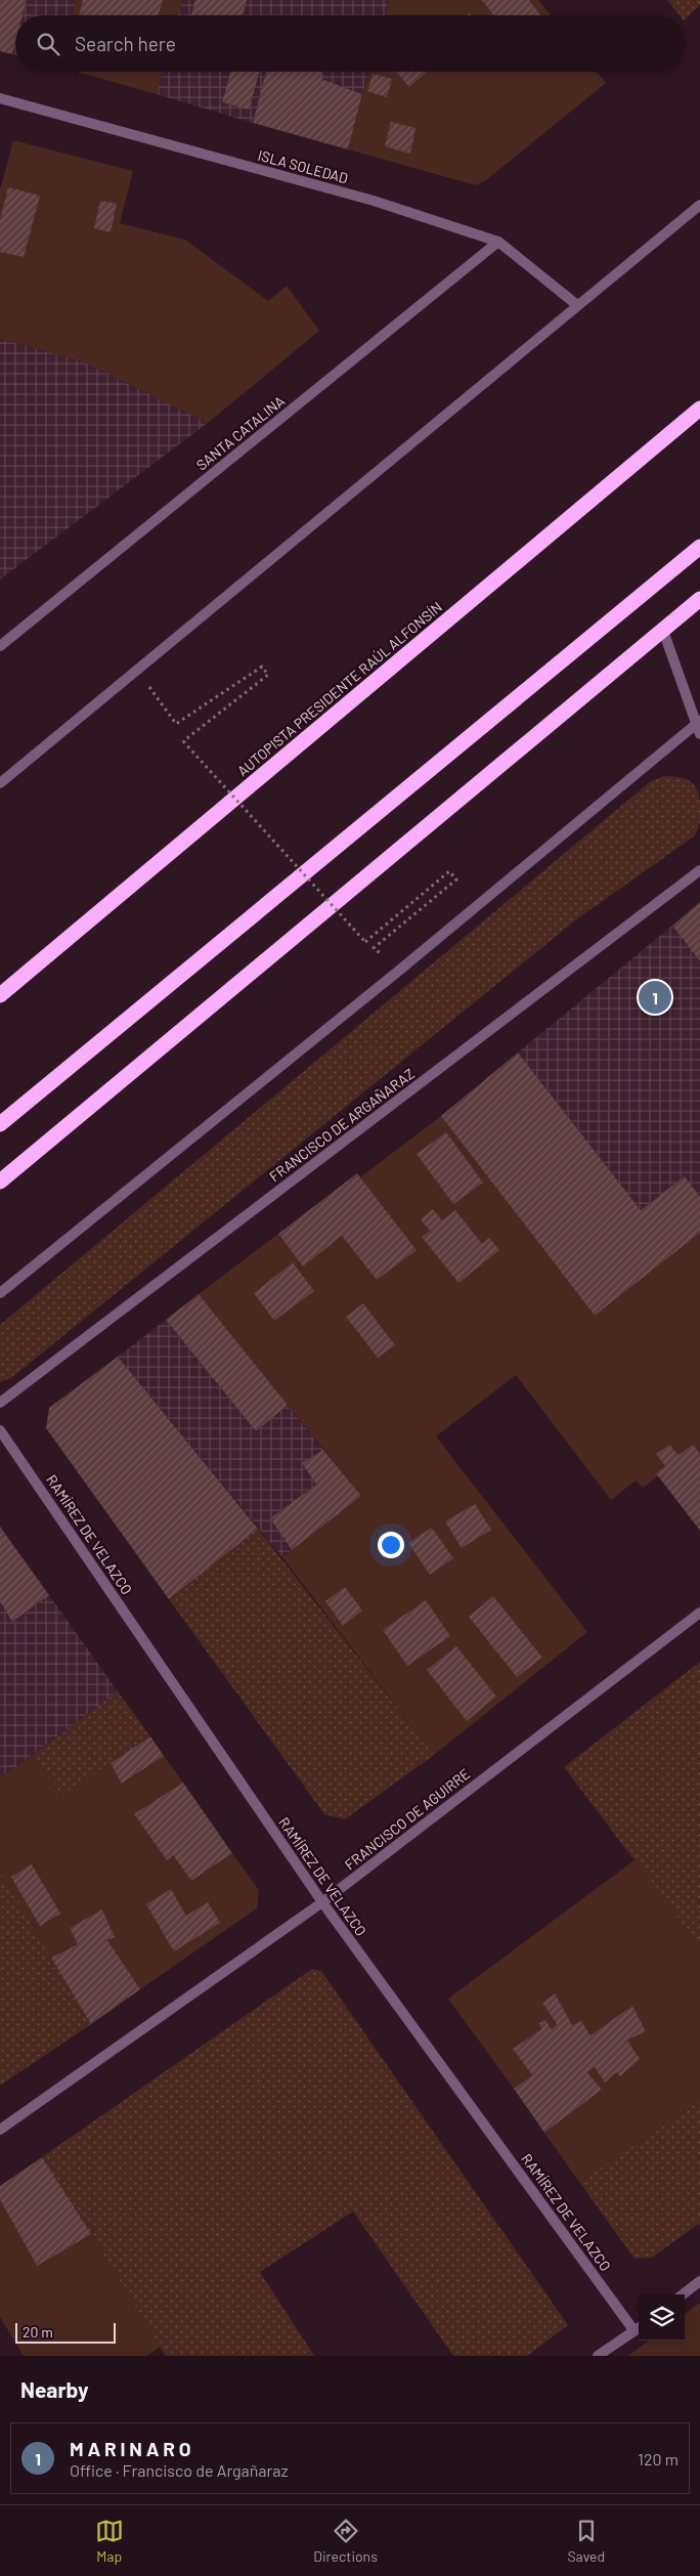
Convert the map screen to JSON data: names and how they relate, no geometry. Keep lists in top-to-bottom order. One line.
{"streets":{"highway":["AUTOPISTA PRESIDENTE RAÚL ALFONSÍN"],"street":["ISLA SOLEDAD","SANTA CATALINA","FRANCISCO DE ARGAÑARAZ","RAMÍREZ DE VELAZCO","FRANCISCO DE AGUIRRE"]},"crossings":[["ISLA SOLEDAD","SANTA CATALINA"],["RAMÍREZ DE VELAZCO","FRANCISCO DE AGUIRRE"]],"scale_bar":"20 m","page":{"search":"Search here","pins":"1","scale":"20 m","heading":"Nearby","list":[{"mark":"1","name":"M A R I N A R O","note":"Office · Francisco de Argañaraz","value":"120 m"}],"nav":["Map","Directions","Saved"]}}
